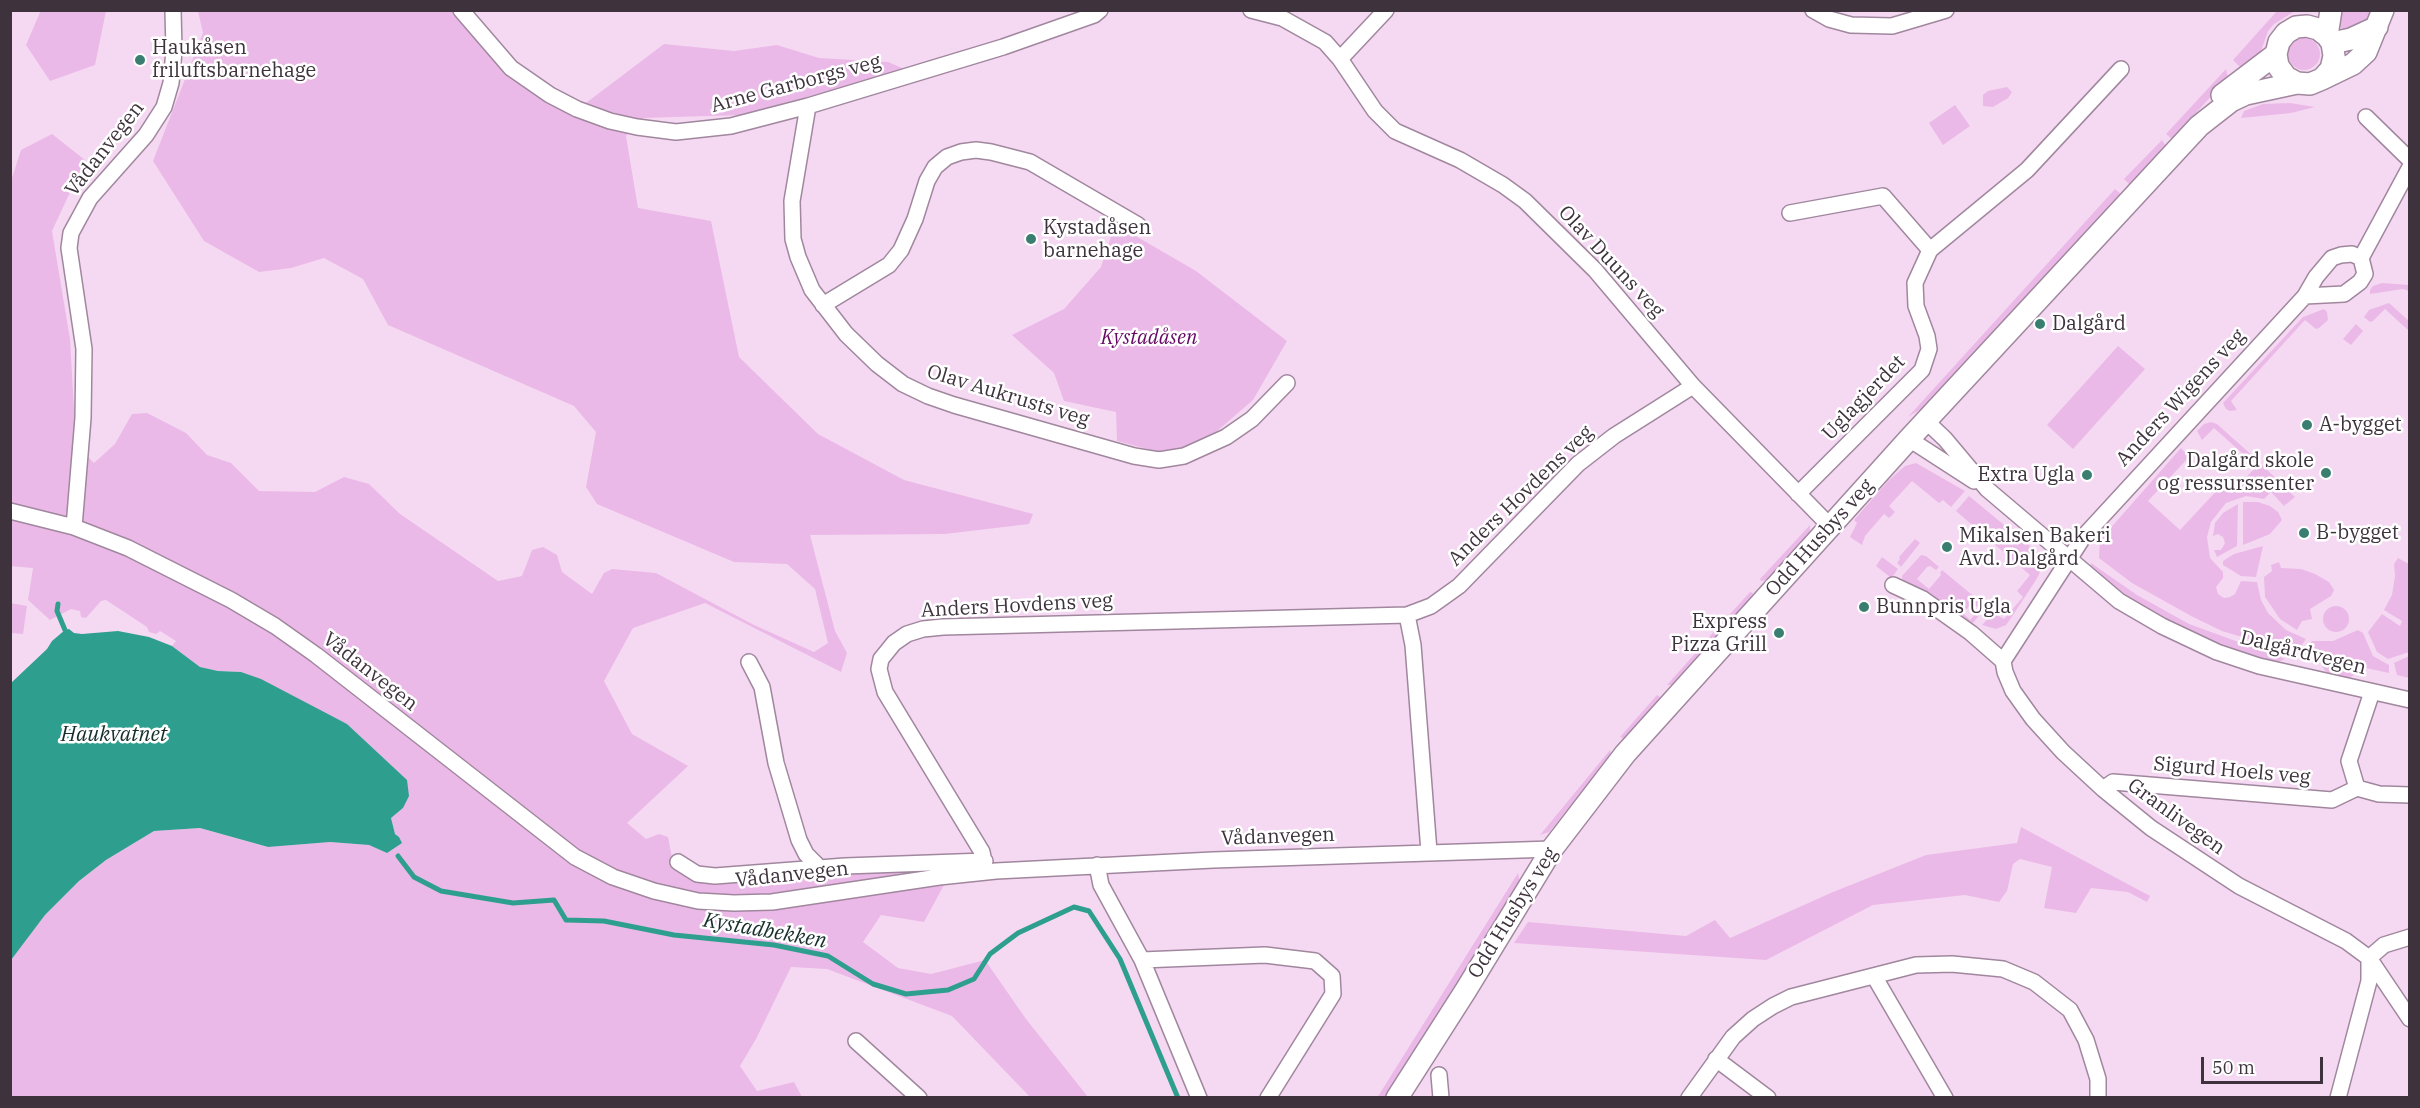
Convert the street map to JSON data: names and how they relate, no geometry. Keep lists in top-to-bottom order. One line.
{"streets":{"street":["Arne Garborgs veg","Vådanvegen","Olav Duuns veg","Olav Aukrusts veg","Uglagjerdet","Anders Wigens veg","Anders Hovdens veg","Odd Husbys veg","Dalgårdvegen","Sigurd Hoels veg","Granlivegen"]},"crossings":[["Arne Garborgs veg","Olav Aukrusts veg"],["Vådanvegen","Anders Hovdens veg"],["Vådanvegen","Odd Husbys veg"],["Olav Duuns veg","Uglagjerdet"],["Olav Duuns veg","Anders Hovdens veg"],["Olav Duuns veg","Odd Husbys veg"],["Anders Wigens veg","Dalgårdvegen"],["Odd Husbys veg","Dalgårdvegen"],["Sigurd Hoels veg","Granlivegen"]],"water":["Haukvatnet","Kystadbekken"],"parks":["Kystadåsen"],"places":["Haukåsen friluftsbarnehage","Kystadåsen barnehage","Dalgård","A-bygget","Dalgård skole og ressurssenter","Extra Ugla","B-bygget","Mikalsen Bakeri Avd. Dalgård","Bunnpris Ugla","Express Pizza Grill"],"scale_bar":"50 m"}
